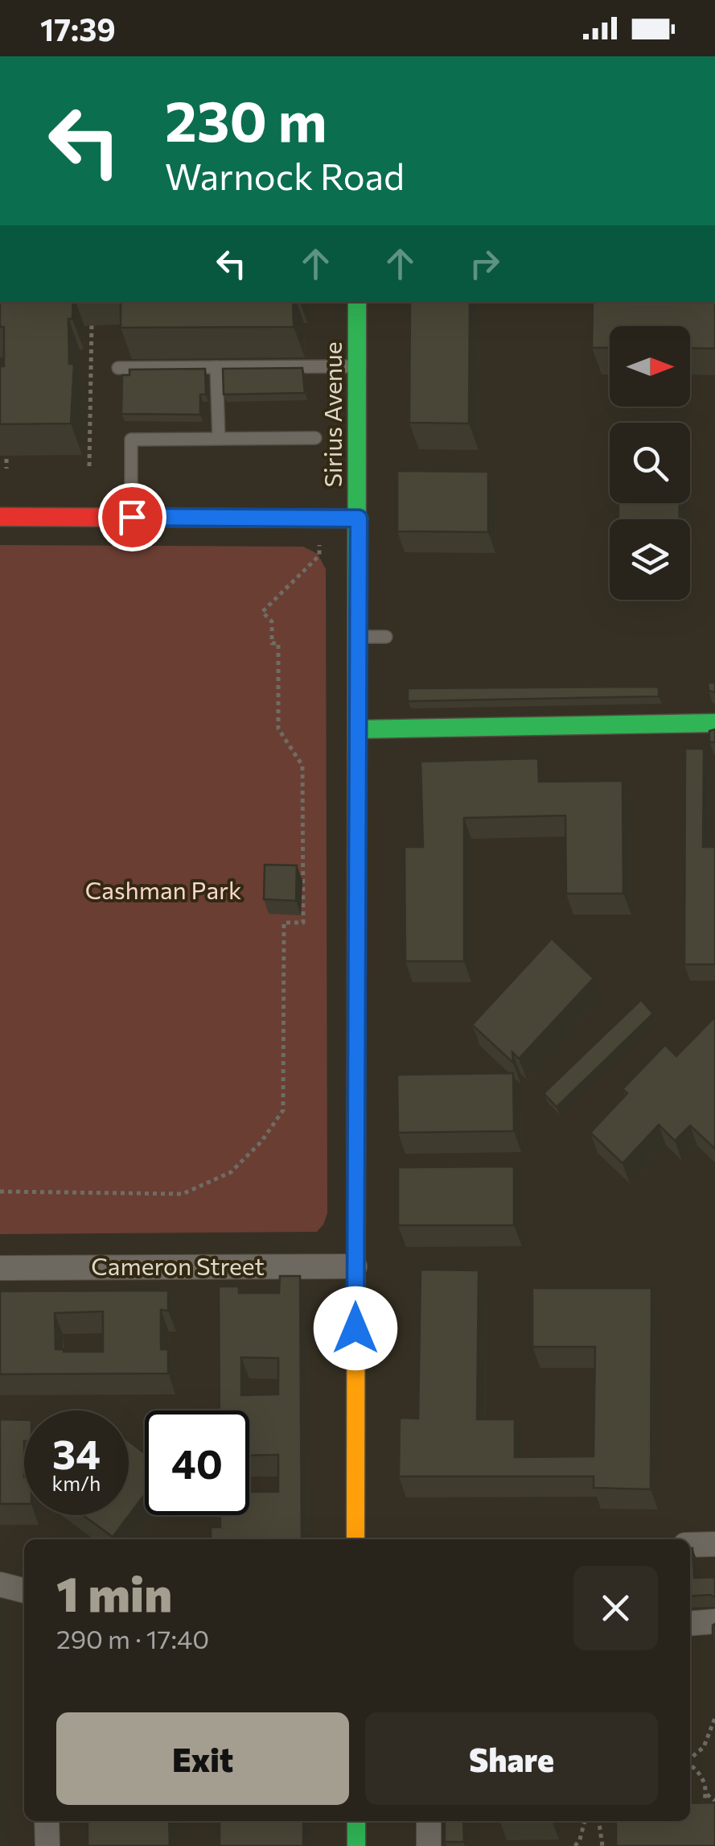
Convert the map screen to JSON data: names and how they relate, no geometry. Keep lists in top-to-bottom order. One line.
{"streets":{"street":["Sirius Avenue","Cameron Street"]},"crossings":[["Sirius Avenue","Cameron Street"]],"parks":["Cashman Park"],"north":"right","page":{"status":"17:39","turn":["230 m","Warnock Road"],"speed":"34 km/h","limit":"40","heading":["1 min","290 m · 17:40"],"buttons":["Exit","Share"]}}
